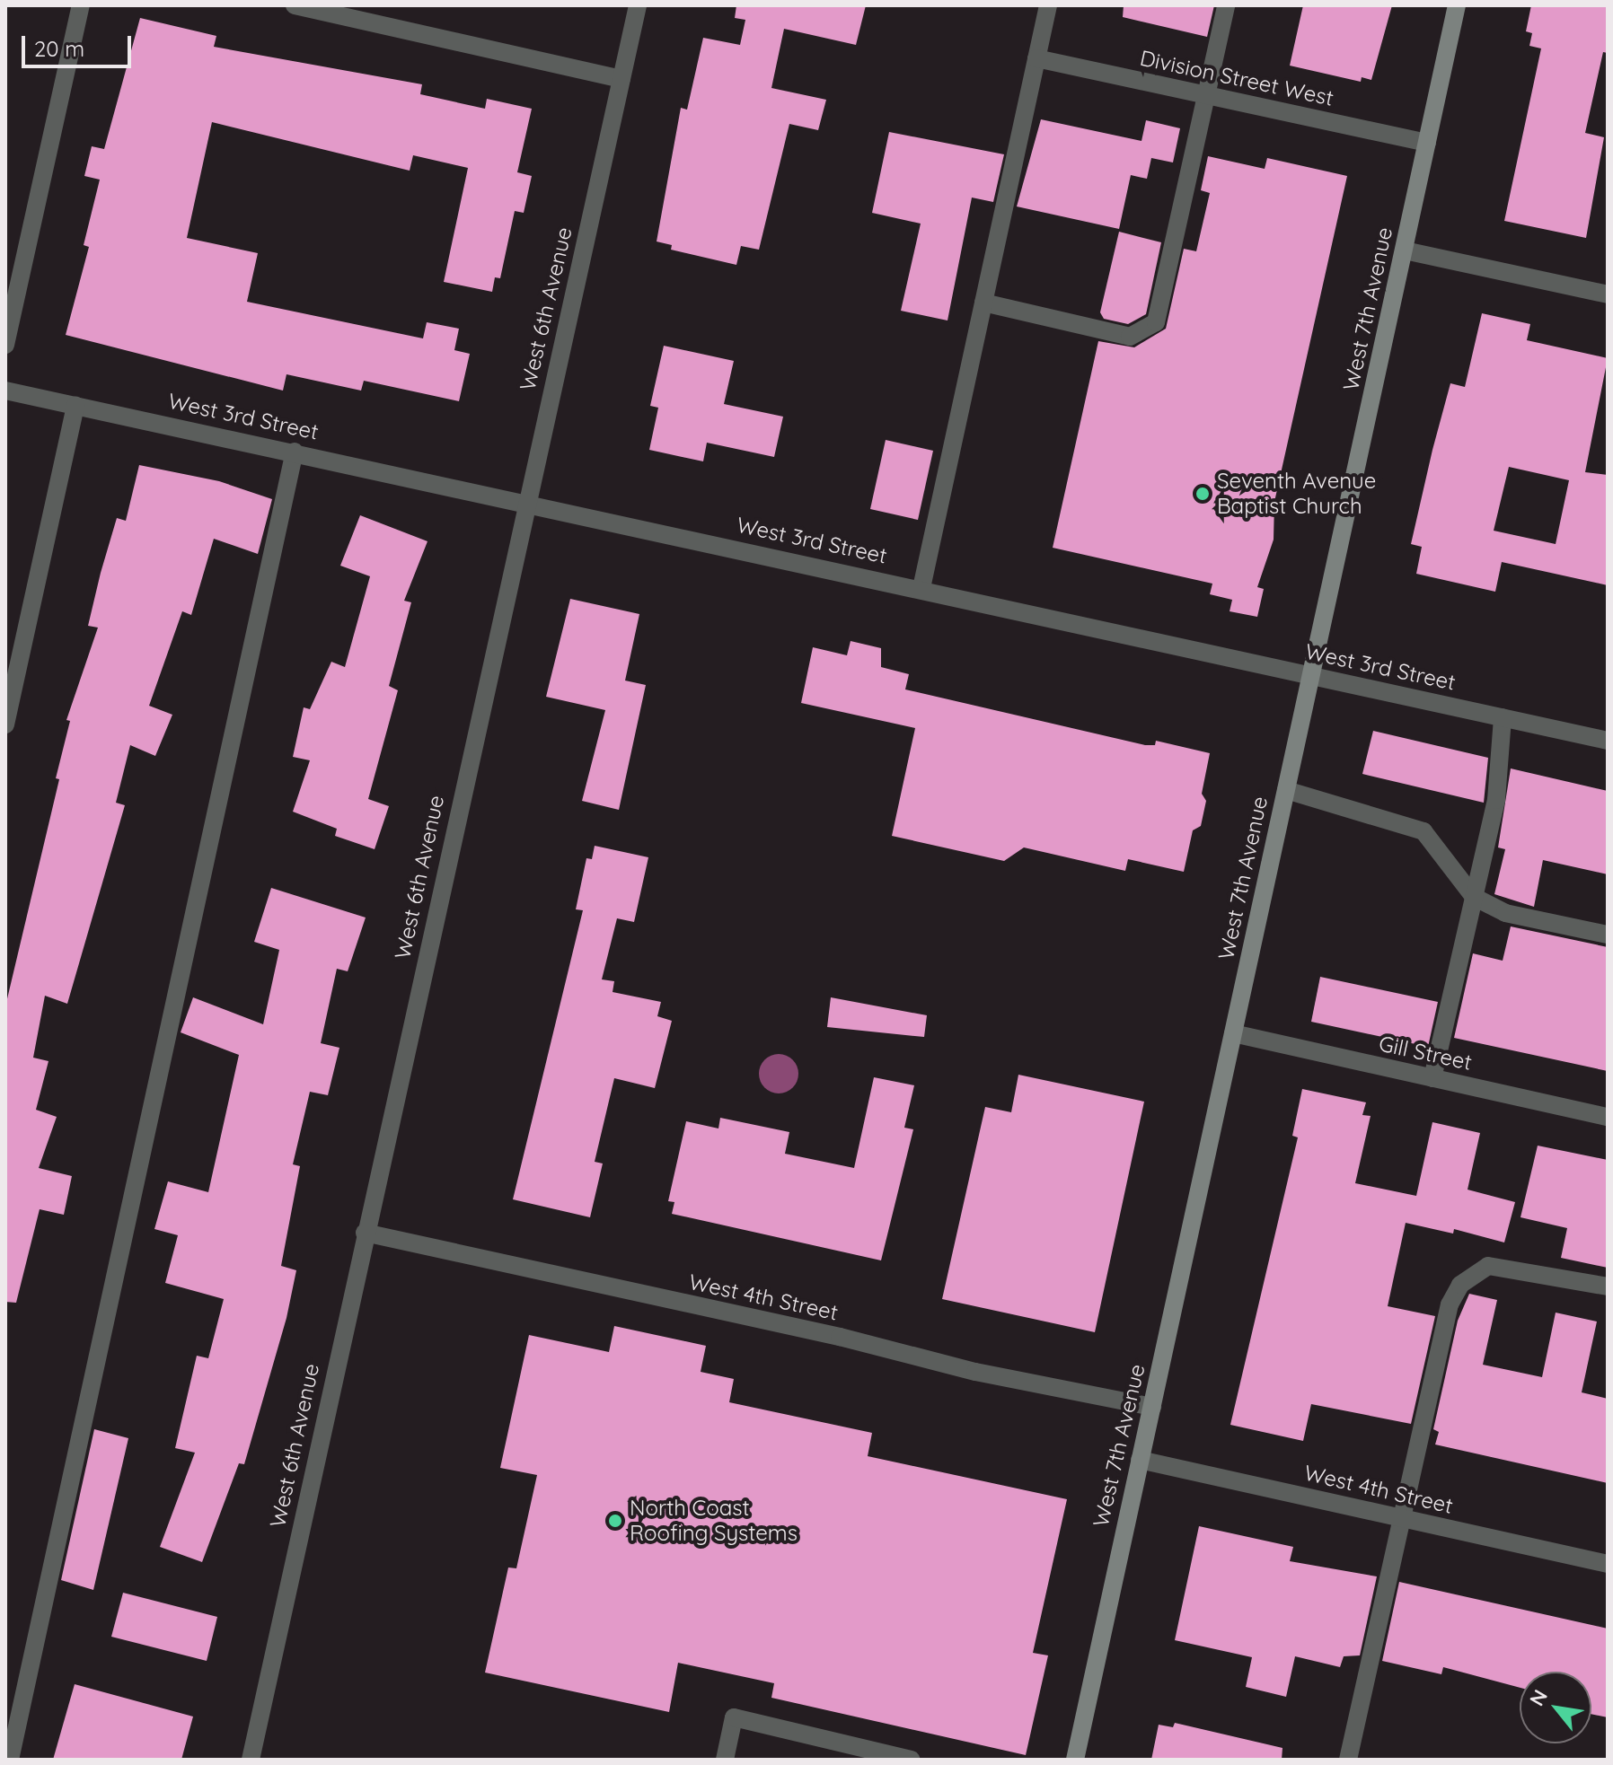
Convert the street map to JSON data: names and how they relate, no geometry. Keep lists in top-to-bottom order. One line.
{"streets":{"street":["Division Street West","West 6th Avenue","West 7th Avenue","West 3rd Street","Gill Street","West 4th Street"]},"crossings":[["Division Street West","West 7th Avenue"],["West 6th Avenue","West 3rd Street"],["West 6th Avenue","West 4th Street"],["West 7th Avenue","West 3rd Street"],["West 7th Avenue","Gill Street"],["West 7th Avenue","West 4th Street"]],"places":["Seventh Avenue Baptist Church","North Coast Roofing Systems"],"scale_bar":"20 m","north":"top left"}
